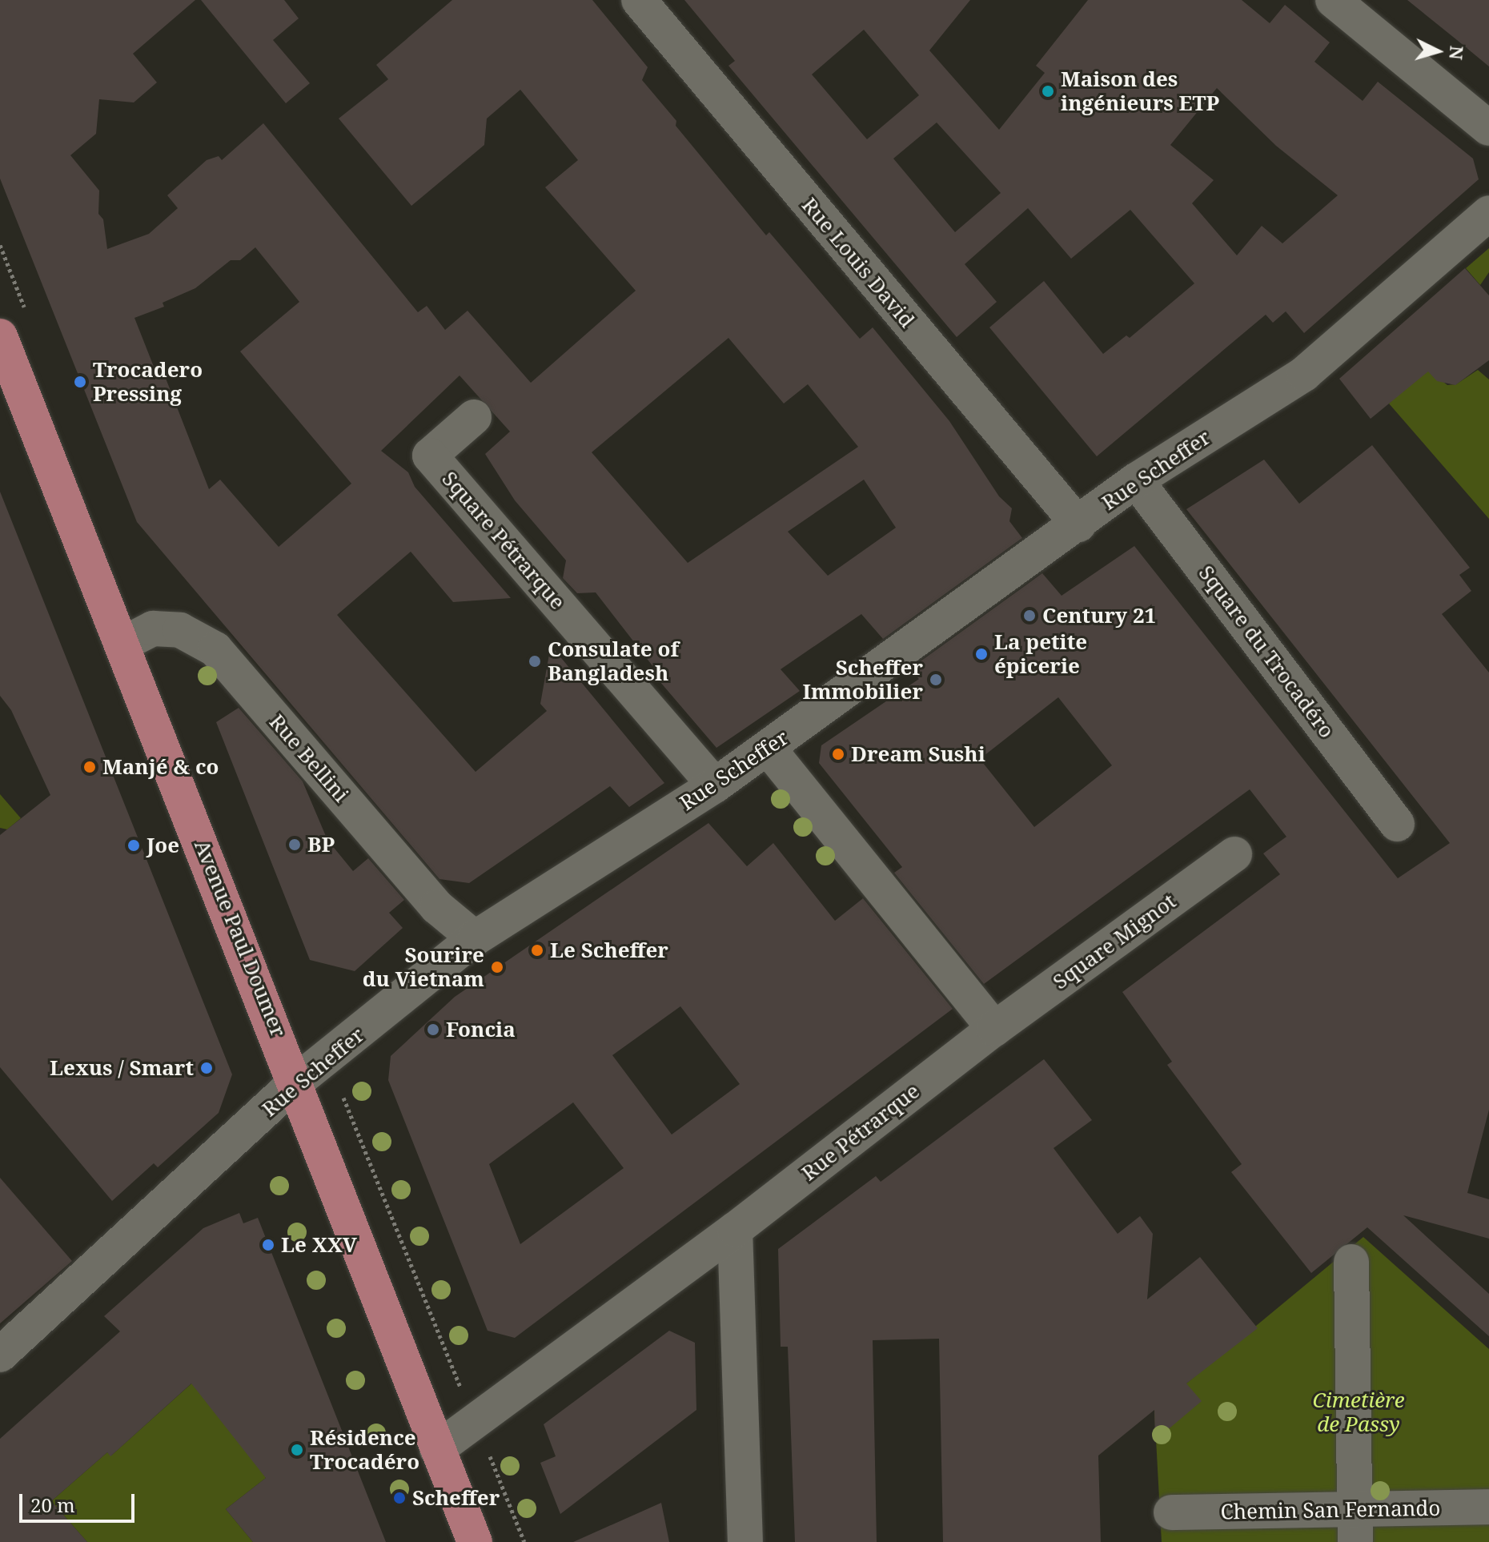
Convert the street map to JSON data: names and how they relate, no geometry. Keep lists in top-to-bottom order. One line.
{"streets":{"main road":["Avenue Paul Doumer"],"street":["Rue Louis David","Rue Scheffer","Square Pétrarque","Square du Trocadéro","Rue Bellini","Square Mignot","Rue Pétrarque","Chemin San Fernando"]},"crossings":[["Rue Louis David","Rue Scheffer"],["Rue Scheffer","Square Pétrarque"],["Rue Scheffer","Square du Trocadéro"],["Rue Scheffer","Rue Bellini"],["Rue Scheffer","Avenue Paul Doumer"],["Rue Bellini","Avenue Paul Doumer"],["Avenue Paul Doumer","Rue Pétrarque"],["Square Mignot","Rue Pétrarque"]],"parks":["Cimetière de Passy"],"places":["Maison des ingénieurs ETP","Trocadero Pressing","Century 21","La petite épicerie","Consulate of Bangladesh","Scheffer Immobilier","Dream Sushi","Manjé & co","BP","Joe","Le Scheffer","Sourire du Vietnam","Foncia","Lexus / Smart","Le XXV","Résidence Trocadéro","Scheffer"],"scale_bar":"20 m","north":"right"}
